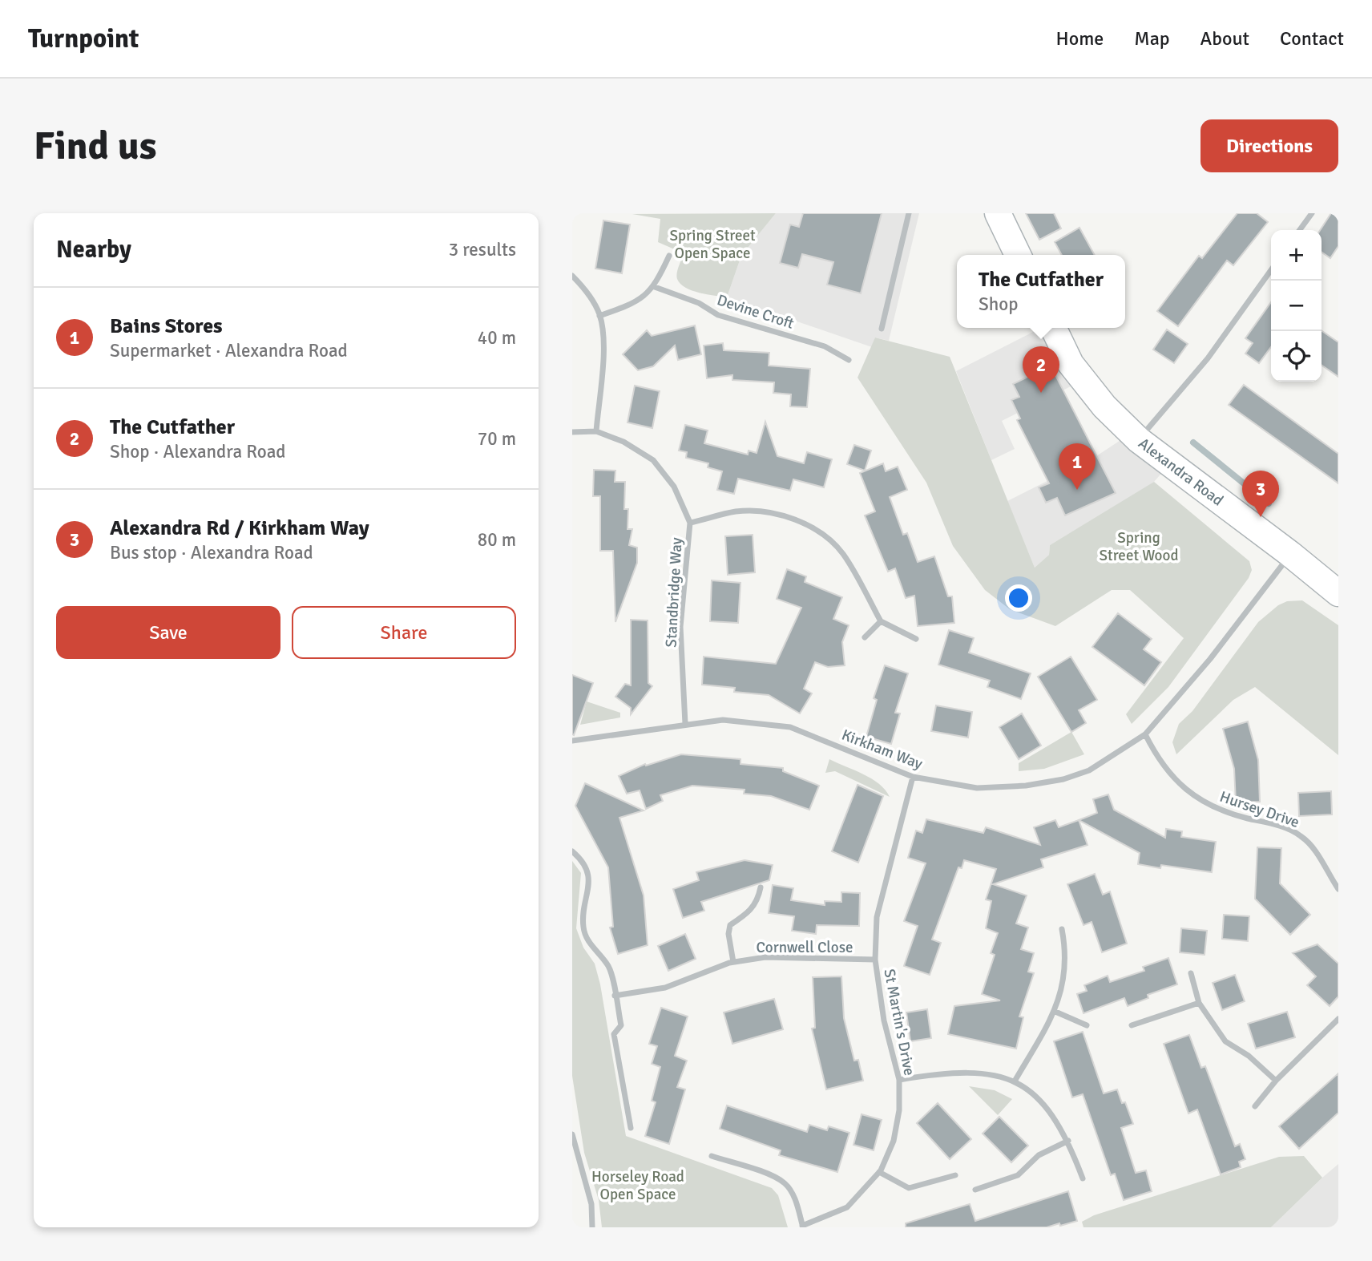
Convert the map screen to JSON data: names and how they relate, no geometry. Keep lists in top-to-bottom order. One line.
{"streets":{"main road":["Alexandra Road"],"street":["Devine Croft","Standbridge Way","Kirkham Way","Hursey Drive","Cornwell Close","St Martin's Drive"]},"crossings":[["Alexandra Road","Kirkham Way"],["Standbridge Way","Kirkham Way"],["Kirkham Way","Hursey Drive"],["Kirkham Way","St Martin's Drive"],["Cornwell Close","St Martin's Drive"]],"parks":["Spring Street Open Space","Spring Street Wood","Horseley Road Open Space"],"page":{"header":"Turnpoint","nav":["Home","Map","About","Contact"],"buttons":["Directions",["Save","Share"]],"title":"Find us","heading":["Nearby","3 results"],"map_buttons":["+","−"],"popup":["The Cutfather","Shop"],"list":[{"mark":"1","name":"Bains Stores","note":"Supermarket · Alexandra Road","value":"40 m"},{"mark":"2","name":"The Cutfather","note":"Shop · Alexandra Road","value":"70 m"},{"mark":"3","name":"Alexandra Rd / Kirkham Way","note":"Bus stop · Alexandra Road","value":"80 m"}],"pins":["2","1","3"]}}
